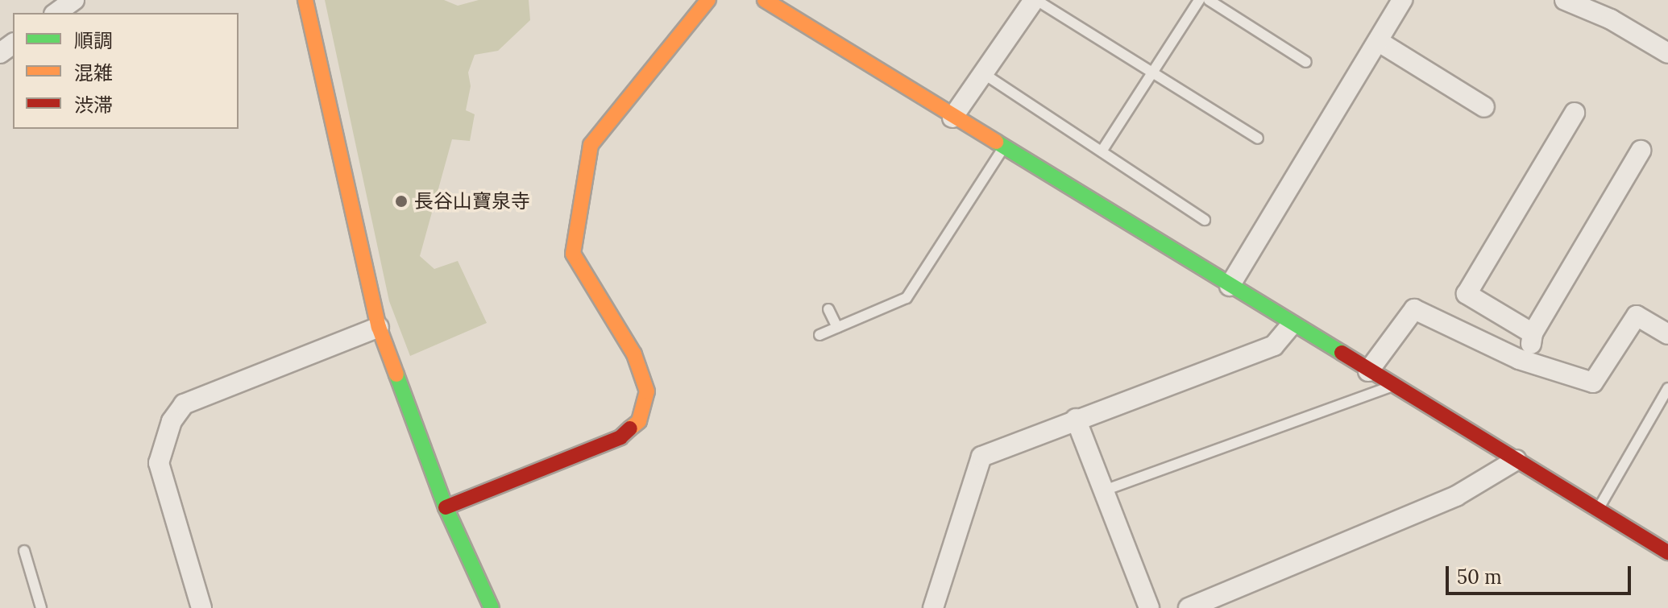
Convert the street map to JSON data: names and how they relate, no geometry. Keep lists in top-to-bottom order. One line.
{"places":["長谷山寶泉寺"],"legend":["順調","混雑","渋滞"],"scale_bar":"50 m"}
